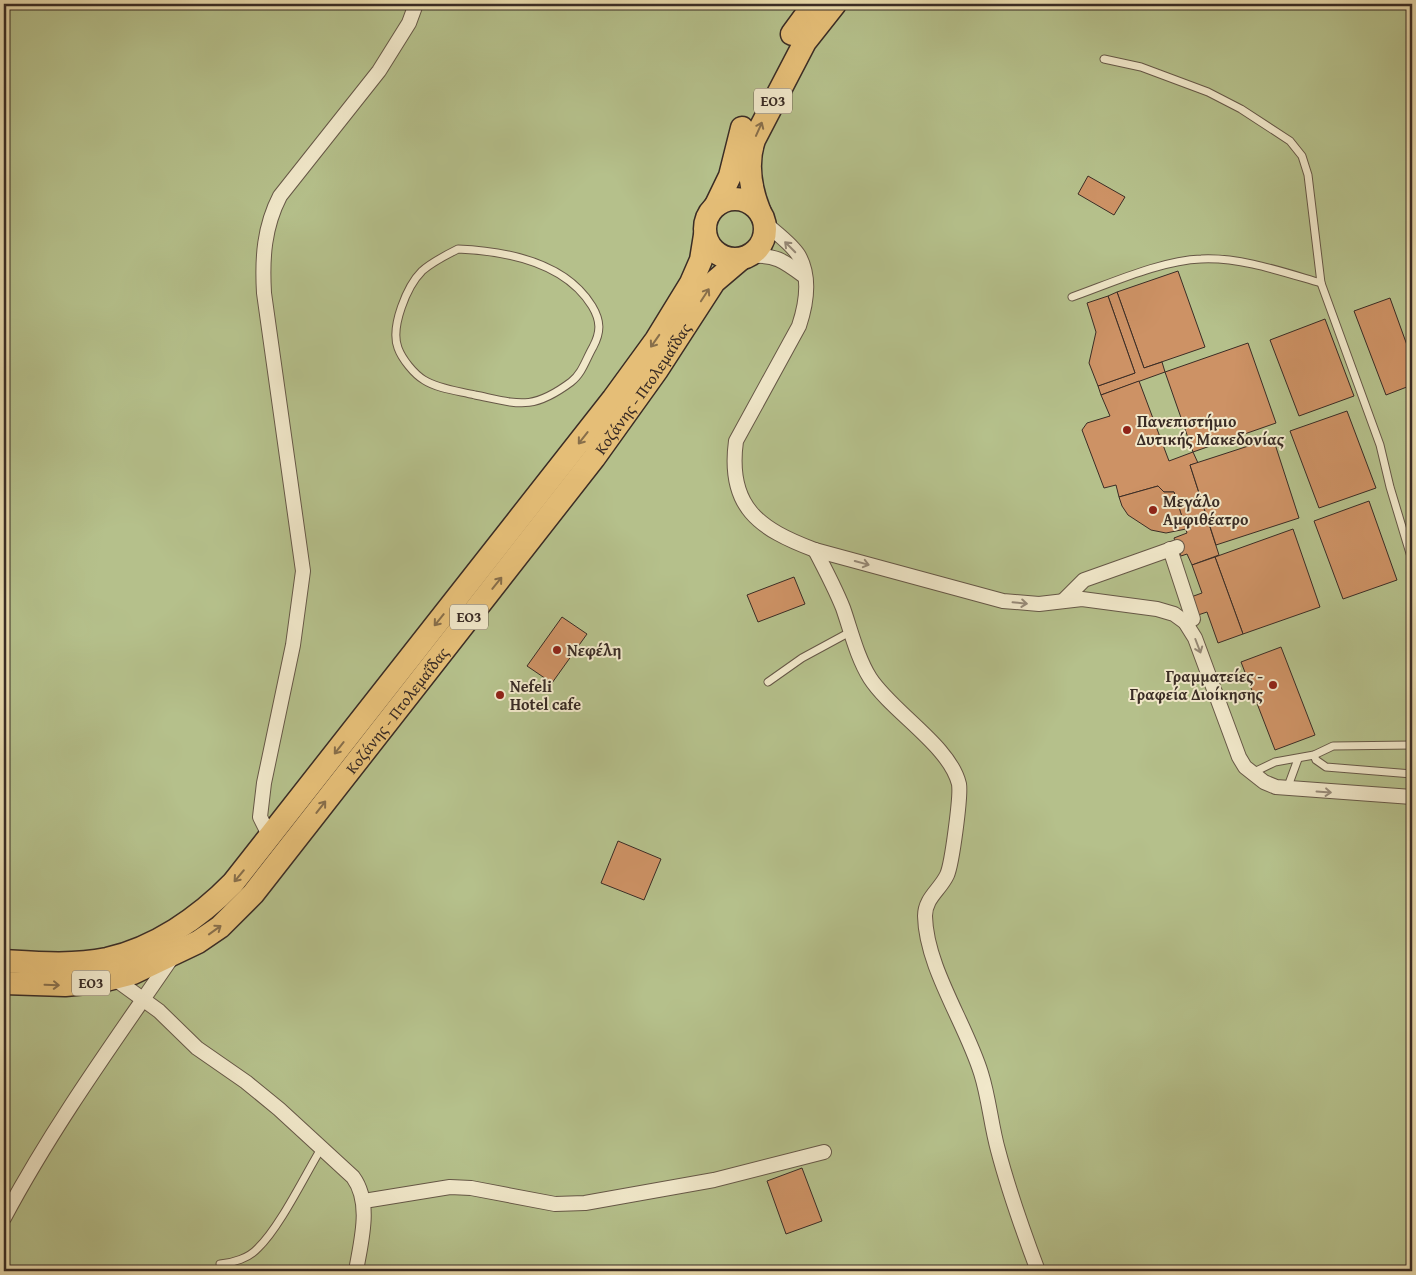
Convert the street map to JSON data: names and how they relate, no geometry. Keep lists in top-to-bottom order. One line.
{"streets":{"main road":["ΕΟ3","Κοζάνης - Πτολεμαΐδας"]},"crossings":[["ΕΟ3","Κοζάνης - Πτολεμαΐδας"]],"places":["Πανεπιστήμιο Δυτικής Μακεδονίας","Μεγάλο Αμφιθέατρο","Νεφέλη","Γραμματείες - Γραφεία Διοίκησης","Nefeli Hotel cafe"]}
